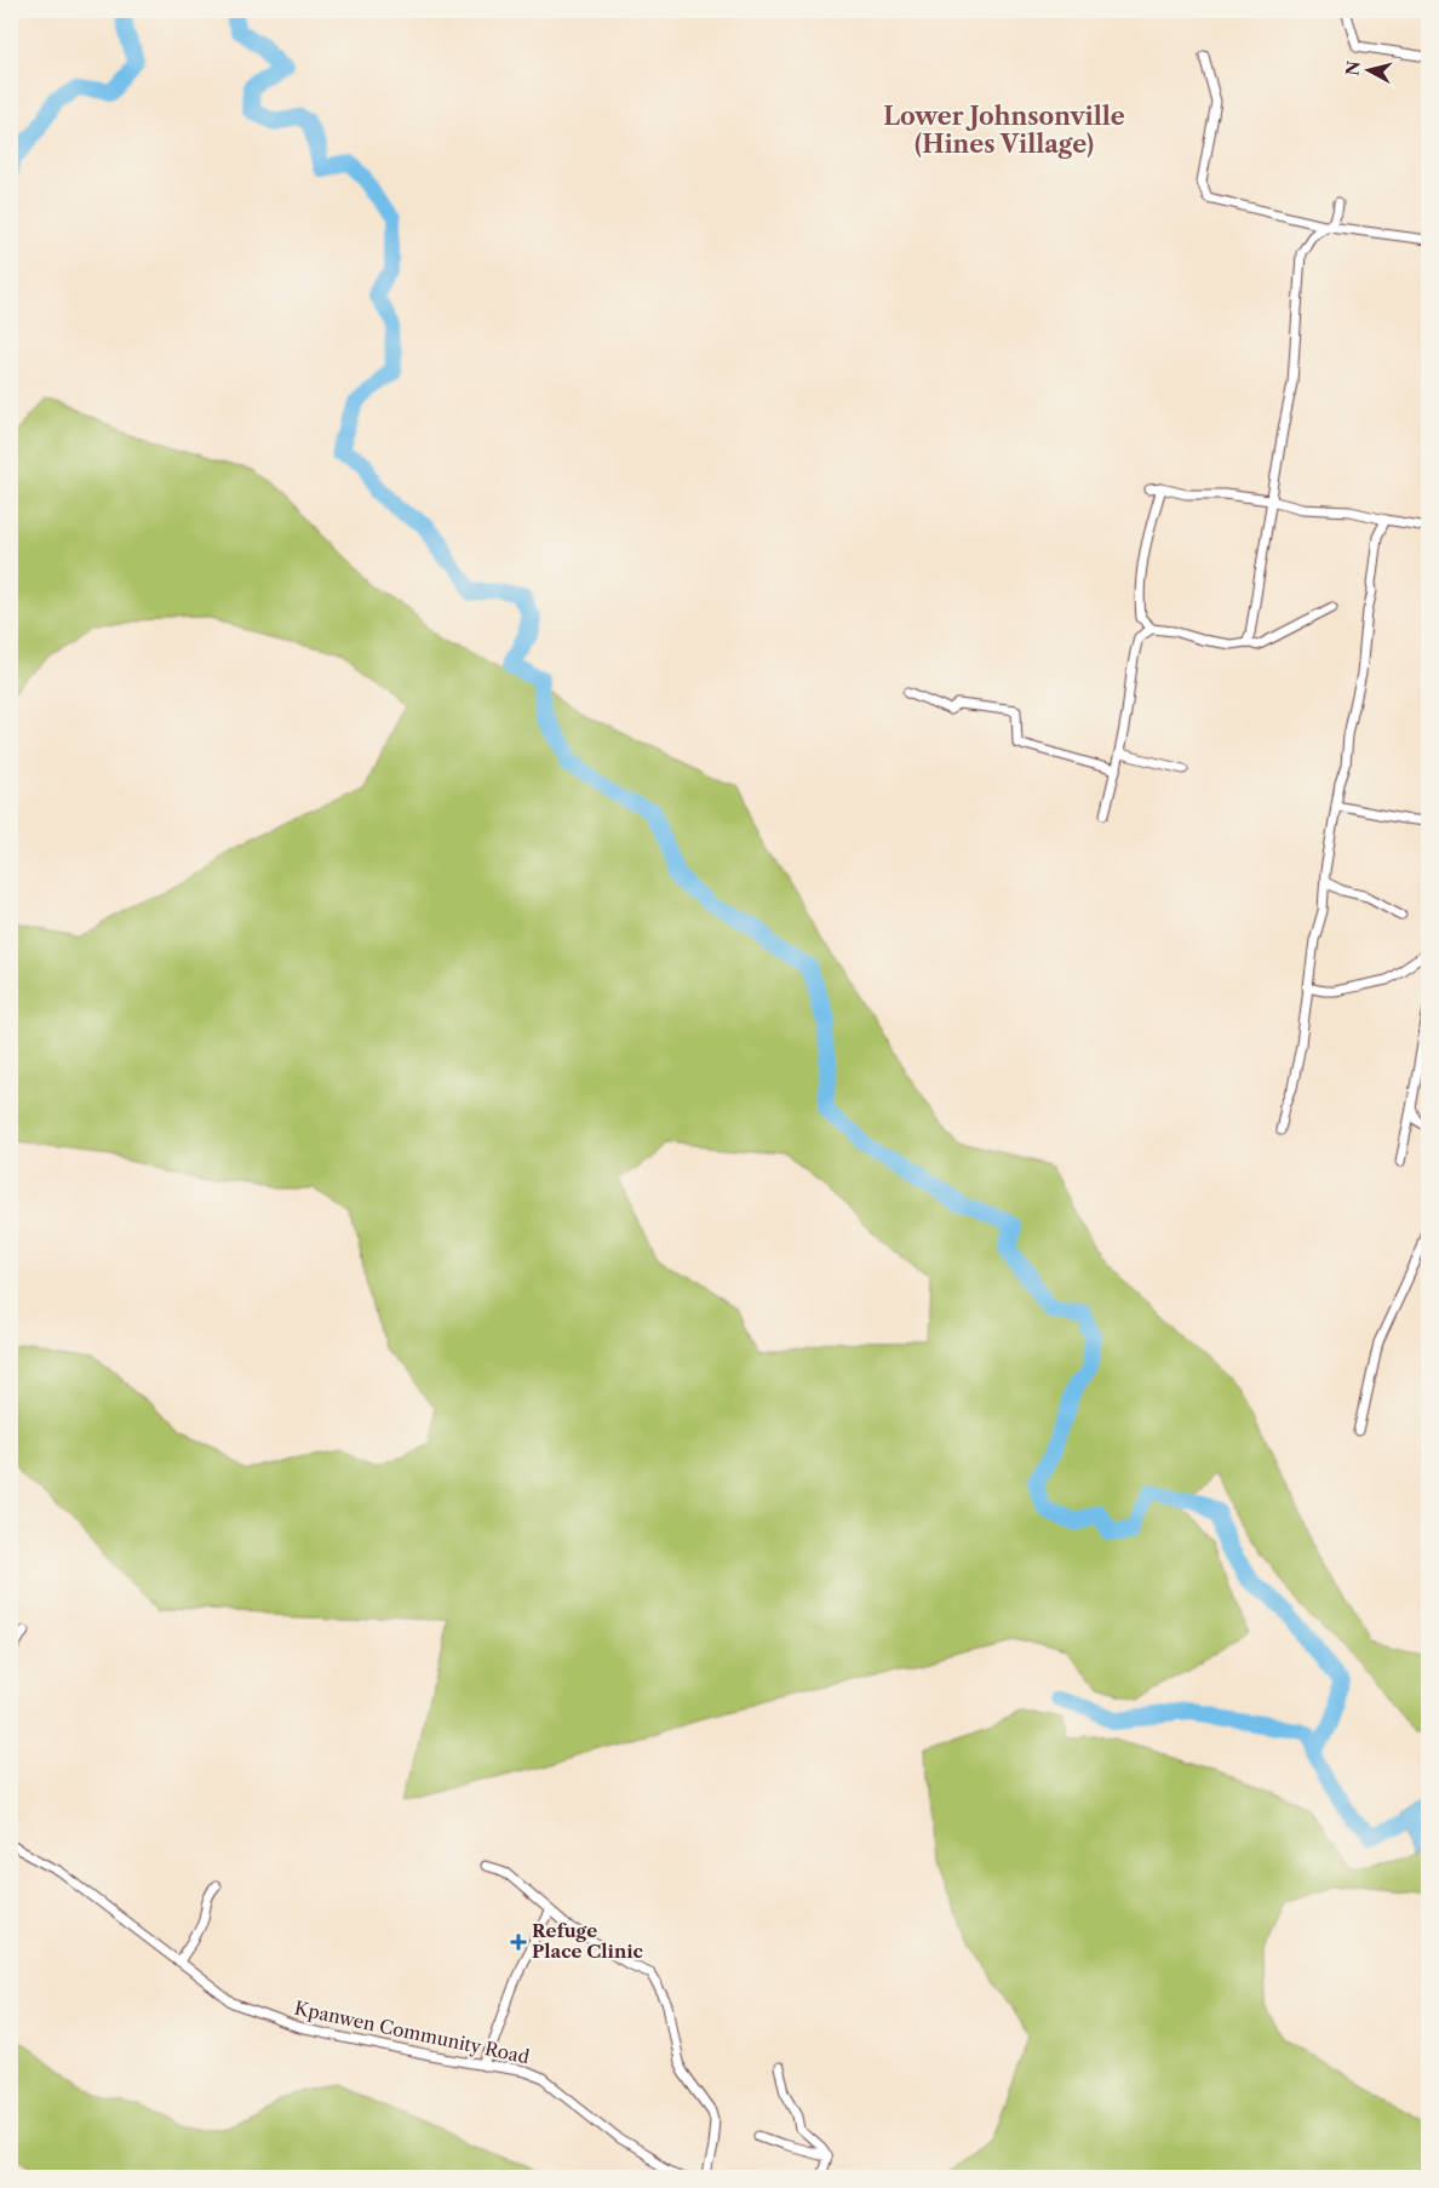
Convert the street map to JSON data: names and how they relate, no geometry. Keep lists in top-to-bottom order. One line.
{"streets":{"street":["Kpanwen Community Road"]},"districts":["Lower Johnsonville (Hines Village)"],"places":{"health":["Refuge Place Clinic"]},"north":"left"}
